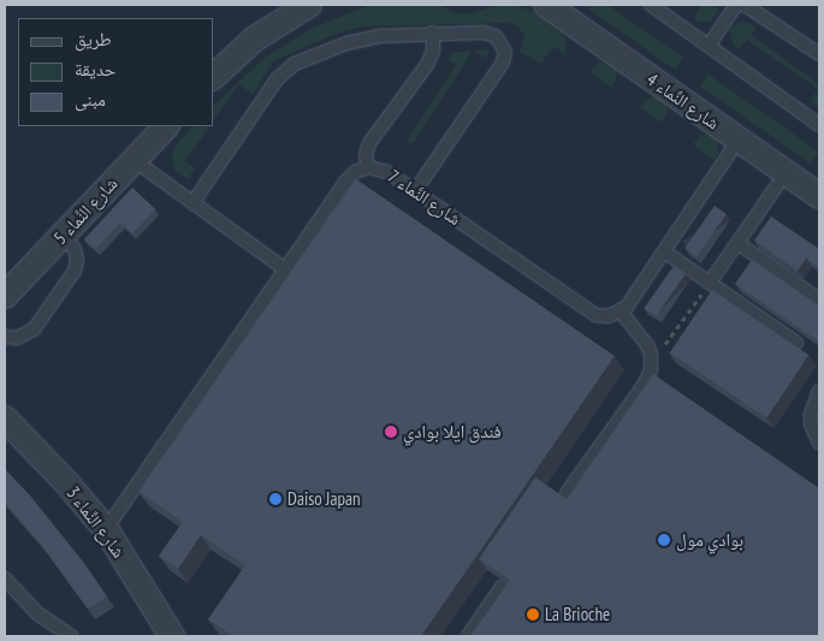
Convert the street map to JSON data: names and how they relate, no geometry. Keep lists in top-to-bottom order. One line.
{"streets":{"street":["شارع النَّماء 4","شارع النَّماء 5","شارع النَّماء 3"],"lane":["شارع النَّماء 7"]},"crossings":[["شارع النَّماء 7","شارع النَّماء 3"]],"places":["فندق ايلا بوادي","Daiso Japan","بوادي مول","La Brioche"],"legend":["طريق","حديقة","مبنى"]}
